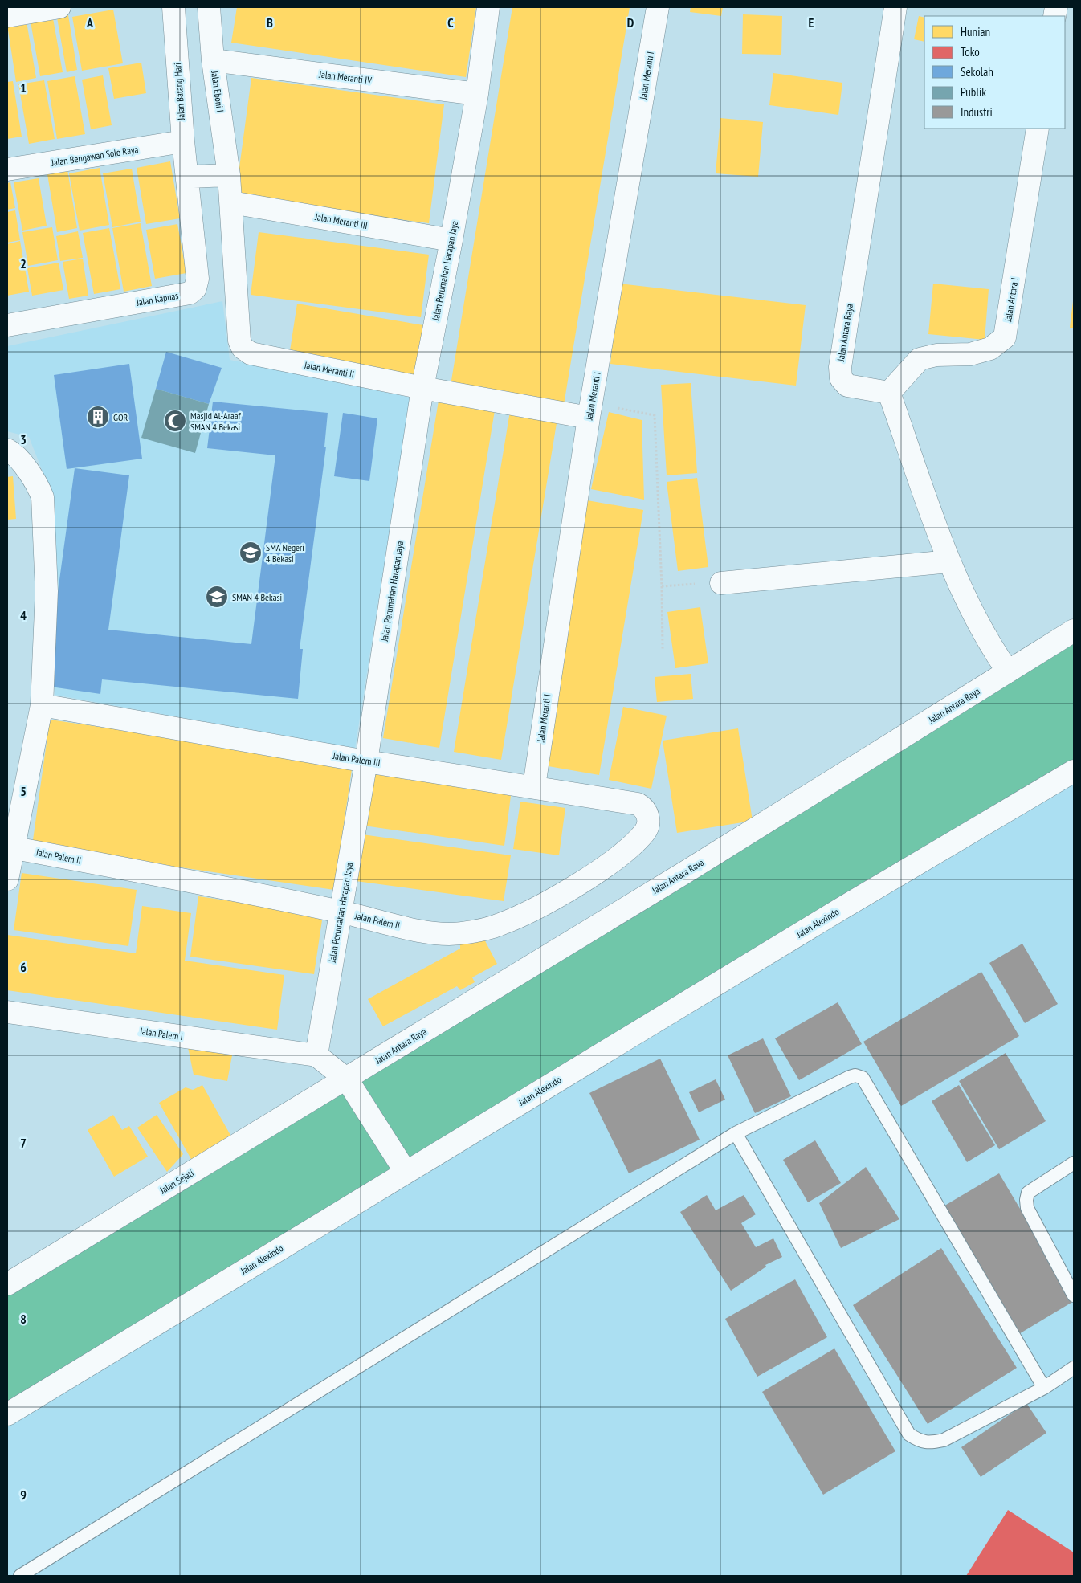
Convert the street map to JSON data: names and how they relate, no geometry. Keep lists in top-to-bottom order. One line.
{"streets":{"street":["Jalan Meranti I","Jalan Meranti IV","Jalan Batang Hari","Jalan Eboni I","Jalan Bengawan Solo Raya","Jalan Meranti III","Jalan Perumahan Harapan Jaya","Jalan Kapuas","Jalan Antara I","Jalan Antara Raya","Jalan Meranti II","Jalan Palem III","Jalan Palem II","Jalan Alexindo","Jalan Palem I","Jalan Sejati"]},"crossings":[["Jalan Meranti I","Jalan Meranti II"],["Jalan Meranti I","Jalan Palem III"],["Jalan Meranti IV","Jalan Eboni I"],["Jalan Meranti IV","Jalan Perumahan Harapan Jaya"],["Jalan Batang Hari","Jalan Bengawan Solo Raya"],["Jalan Batang Hari","Jalan Kapuas"],["Jalan Eboni I","Jalan Meranti II"],["Jalan Meranti III","Jalan Perumahan Harapan Jaya"],["Jalan Meranti III","Jalan Meranti II"],["Jalan Perumahan Harapan Jaya","Jalan Meranti II"],["Jalan Perumahan Harapan Jaya","Jalan Palem III"],["Jalan Perumahan Harapan Jaya","Jalan Palem II"],["Jalan Perumahan Harapan Jaya","Jalan Palem I"],["Jalan Antara I","Jalan Antara Raya"],["Jalan Antara Raya","Jalan Sejati"],["Jalan Palem III","Jalan Palem II"]],"places":{"building":["GOR"],"mosque":["Masjid Al-Araaf SMAN 4 Bekasi"],"school or university":["SMA Negeri 4 Bekasi","SMAN 4 Bekasi"]},"legend":["Hunian","Toko","Sekolah","Publik","Industri"],"grid":{"columns":["A","B","C","D","E"],"rows":["1","2","3","4","5","6","7","8","9"]}}
